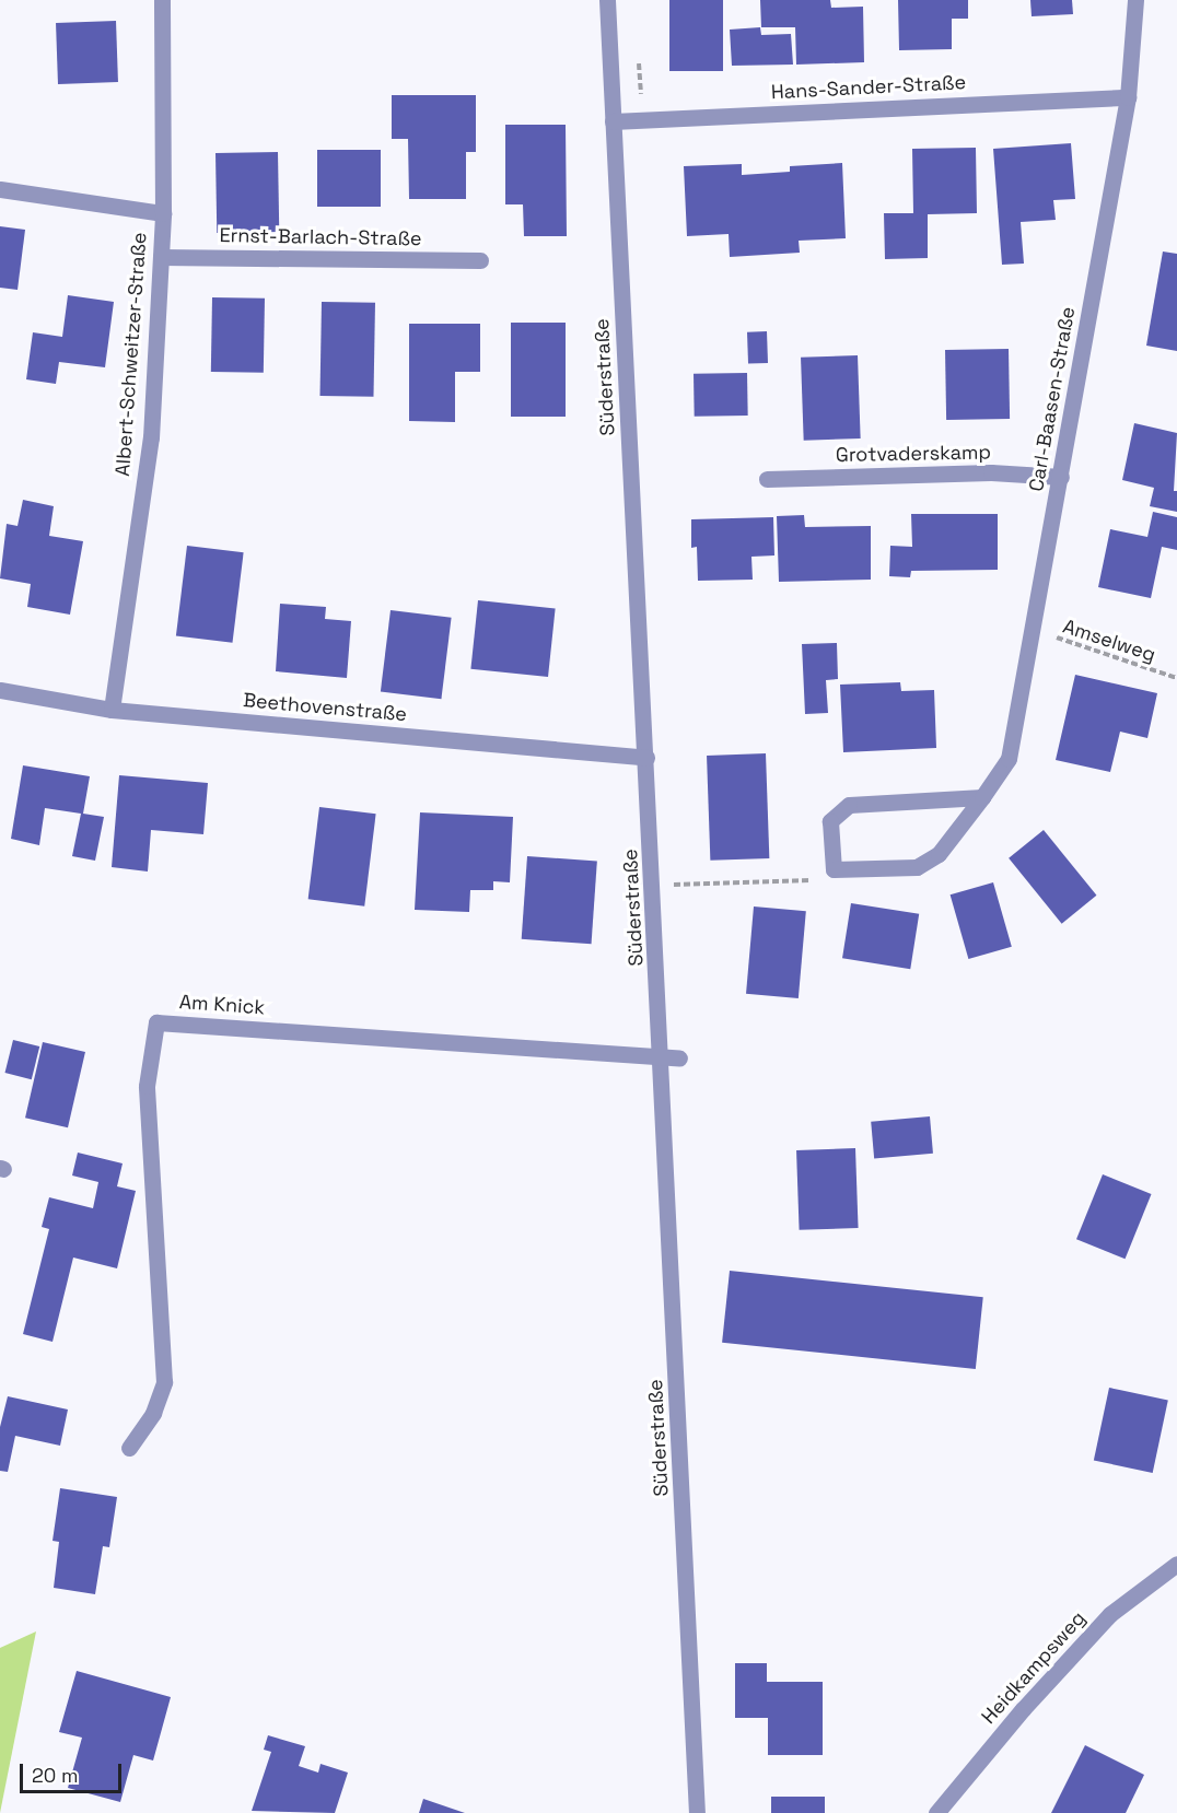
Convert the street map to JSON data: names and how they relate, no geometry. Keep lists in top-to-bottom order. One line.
{"streets":{"street":["Hans-Sander-Straße","Ernst-Barlach-Straße","Albert-Schweitzer-Straße","Süderstraße","Carl-Baasen-Straße","Grotvaderskamp","Beethovenstraße","Am Knick","Heidkampsweg"],"path":["Amselweg"]},"crossings":[["Hans-Sander-Straße","Süderstraße"],["Hans-Sander-Straße","Carl-Baasen-Straße"],["Ernst-Barlach-Straße","Albert-Schweitzer-Straße"],["Albert-Schweitzer-Straße","Beethovenstraße"],["Süderstraße","Beethovenstraße"],["Süderstraße","Am Knick"],["Carl-Baasen-Straße","Grotvaderskamp"],["Carl-Baasen-Straße","Amselweg"]],"scale_bar":"20 m"}
